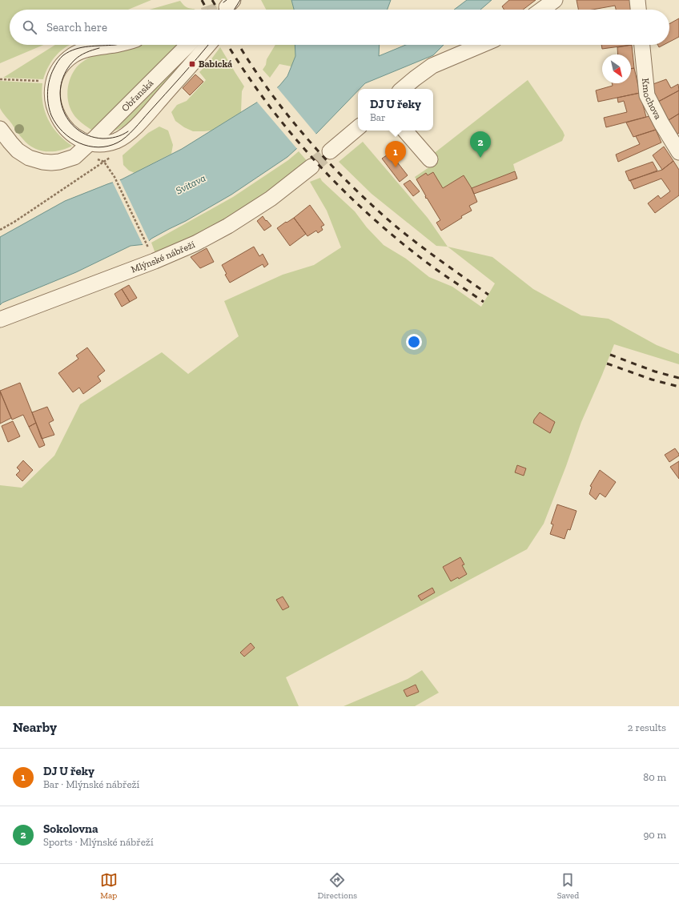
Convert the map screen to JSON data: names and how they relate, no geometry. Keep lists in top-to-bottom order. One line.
{"streets":{"street":["Obřanská","Kmochova","Mlýnské nábřeží"]},"water":["Svitava"],"places":{"transit":["Babická"]},"north":"bottom right","page":{"search":"Search here","popup":["DJ U řeky","Bar"],"pins":["2","1"],"heading":["Nearby","2 results"],"list":[{"mark":"1","name":"DJ U řeky","note":"Bar · Mlýnské nábřeží","value":"80 m"},{"mark":"2","name":"Sokolovna","note":"Sports · Mlýnské nábřeží","value":"90 m"}],"nav":["Map","Directions","Saved"]}}
